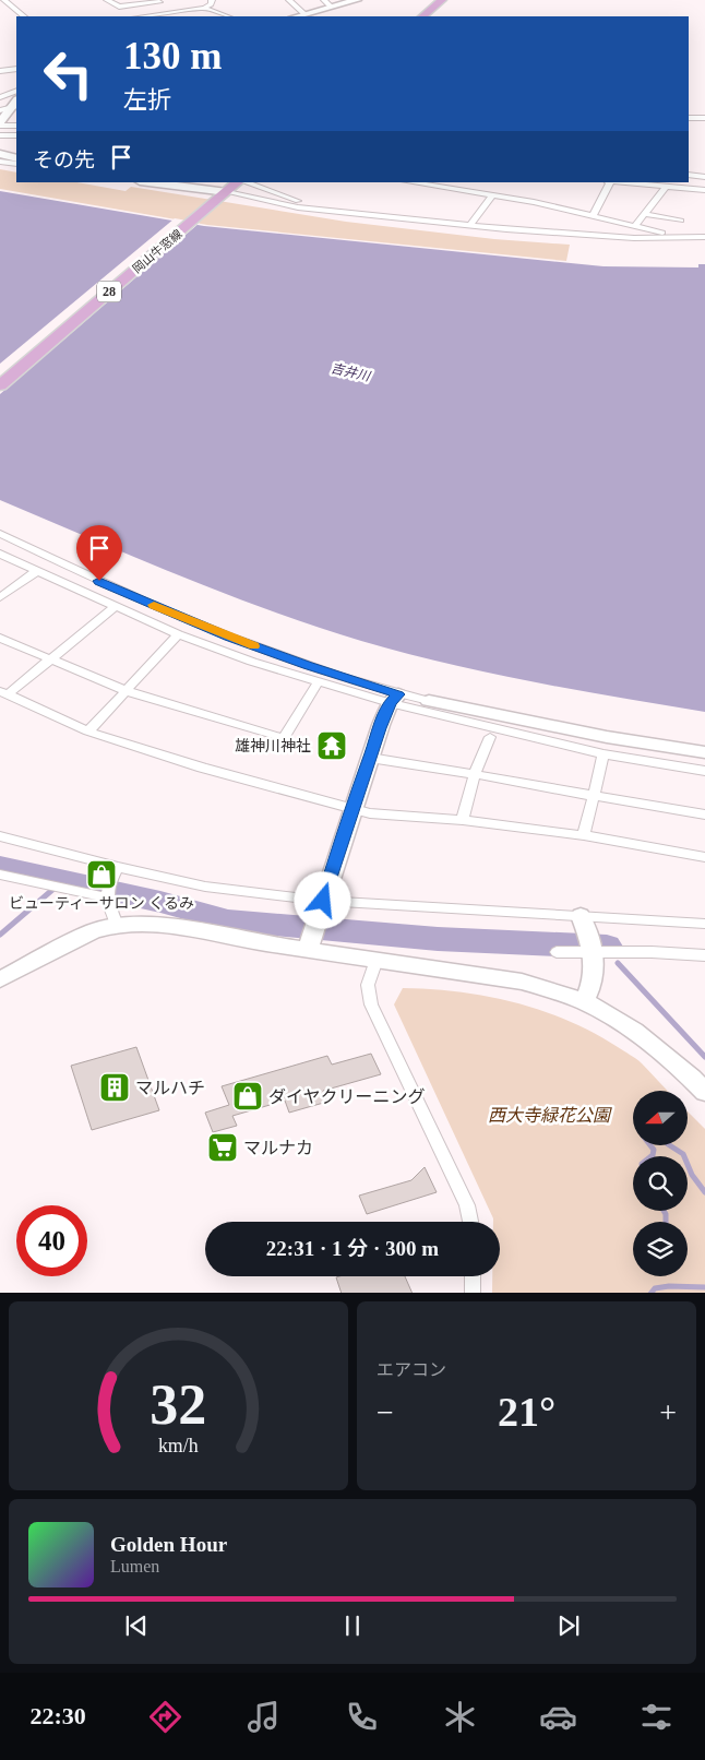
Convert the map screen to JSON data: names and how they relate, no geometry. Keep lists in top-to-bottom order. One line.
{"streets":{"main road":["岡山牛窓線","28"]},"water":["吉井川"],"parks":["西大寺緑花公園"],"places":{"temple":["雄神川神社"],"shop":["ビューティーサロン くるみ","ダイヤクリーニング"],"building":["マルハチ"],"supermarket":["マルナカ"]},"north":"left","page":{"turn":["130 m","左折"],"then":"その先","limit":"40","trip":"22:31 · 1 分 · 300 m","tile":"エアコン","heat":["−","21°","+"],"song":["Golden Hour","Lumen"],"tabs":"22:30","gauge":["32","km/h"]}}
